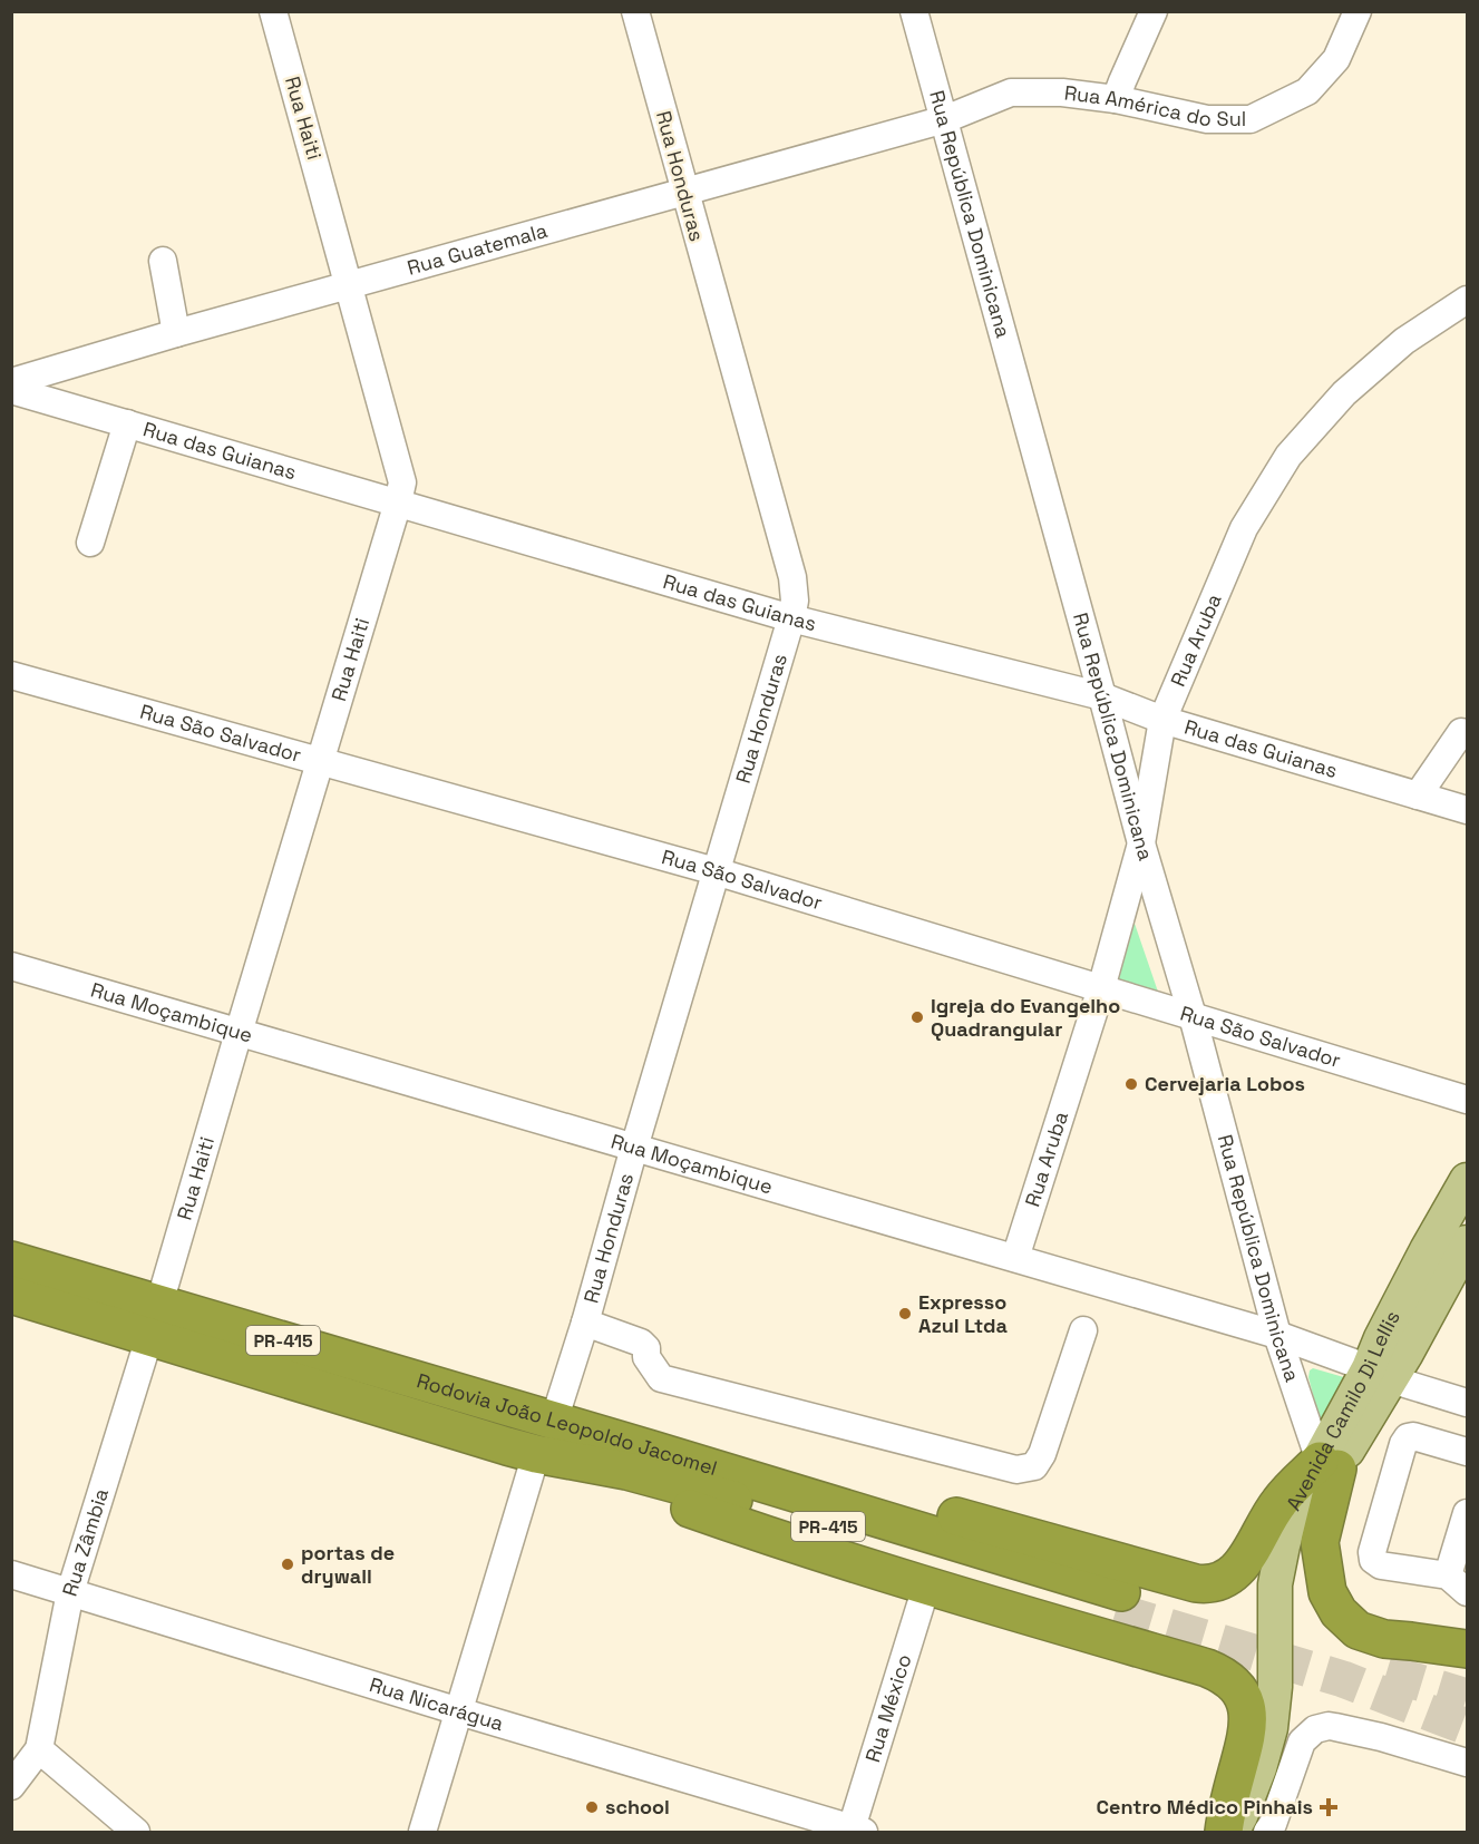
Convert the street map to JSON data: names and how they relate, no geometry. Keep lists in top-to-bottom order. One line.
{"streets":{"highway":["PR-415","Rodovia João Leopoldo Jacomel"],"main road":["Avenida Camilo Di Lellis"],"street":["Rua América do Sul","Rua Haiti","Rua Honduras","Rua República Dominicana","Rua Guatemala","Rua das Guianas","Rua Aruba","Rua São Salvador","Rua Moçambique","Rua Zâmbia","Rua Nicarágua","Rua México"]},"crossings":[["Rua América do Sul","Rua República Dominicana"],["Rua América do Sul","Rua Guatemala"],["Rua Haiti","Rua Guatemala"],["Rua Haiti","Rua das Guianas"],["Rua Haiti","Rua São Salvador"],["Rua Haiti","Rua Moçambique"],["Rua Haiti","Rodovia João Leopoldo Jacomel"],["Rua Haiti","Rua Zâmbia"],["Rua Honduras","Rua Guatemala"],["Rua Honduras","Rua das Guianas"],["Rua Honduras","Rua São Salvador"],["Rua Honduras","Rua Moçambique"],["Rua Honduras","Rodovia João Leopoldo Jacomel"],["Rua República Dominicana","Rua Guatemala"],["Rua República Dominicana","Rua das Guianas"],["Rua República Dominicana","Rua Aruba"],["Rua República Dominicana","Rua São Salvador"],["Rua República Dominicana","Rua Moçambique"],["Rua República Dominicana","Avenida Camilo Di Lellis"],["Rua das Guianas","Rua Aruba"],["Rua Aruba","Rua São Salvador"],["Rua Aruba","Rua Moçambique"],["Rua Moçambique","Avenida Camilo Di Lellis"],["Rodovia João Leopoldo Jacomel","Rua Zâmbia"],["Rua Zâmbia","Rua Nicarágua"],["Rua Nicarágua","Rua México"]],"places":{"other":["Igreja do Evangelho Quadrangular","Cervejaria Lobos","Expresso Azul Ltda","portas de drywall","school"],"health":["Centro Médico Pinhais"]}}
